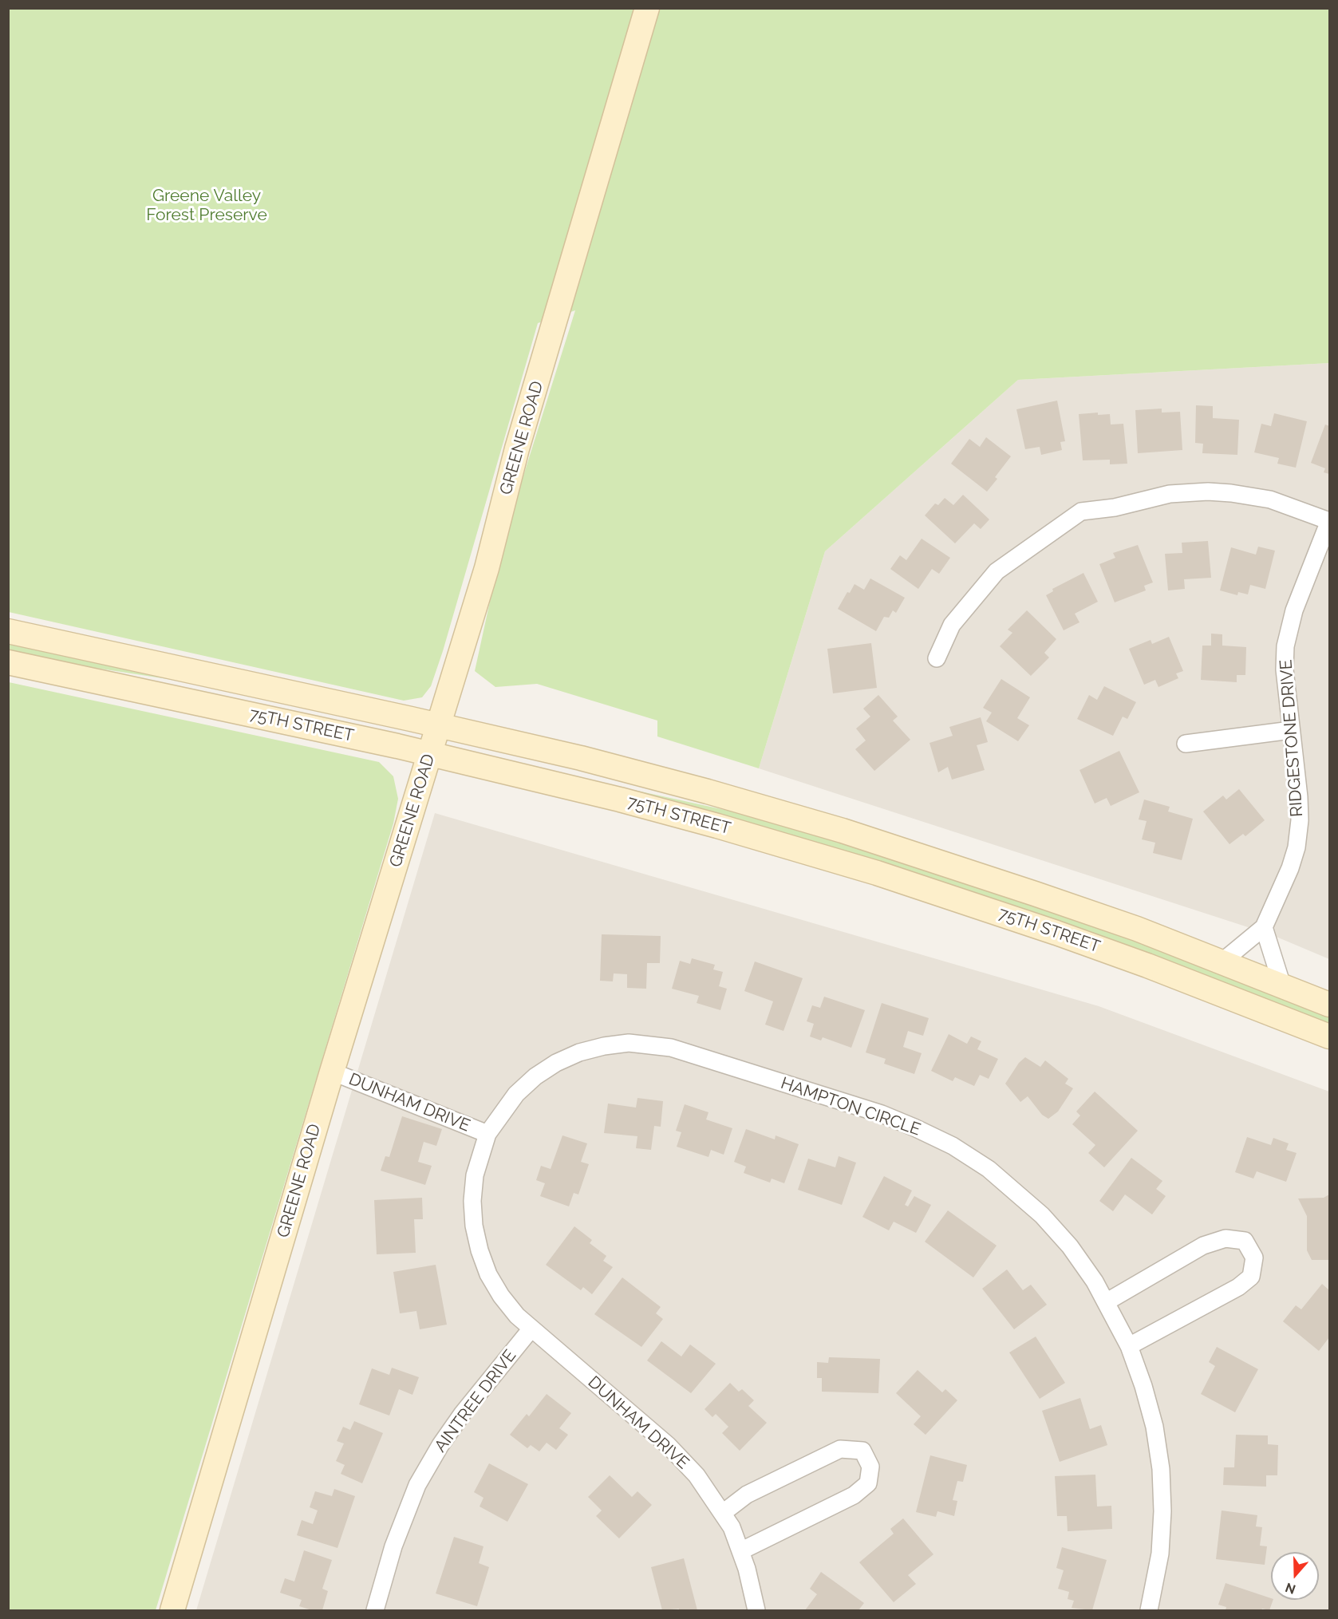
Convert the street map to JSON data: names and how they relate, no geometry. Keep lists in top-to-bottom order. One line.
{"streets":{"main road":["GREENE ROAD","75TH STREET"],"street":["RIDGESTONE DRIVE","DUNHAM DRIVE","HAMPTON CIRCLE","AINTREE DRIVE"]},"crossings":[["GREENE ROAD","75TH STREET"],["GREENE ROAD","DUNHAM DRIVE"],["75TH STREET","RIDGESTONE DRIVE"],["DUNHAM DRIVE","HAMPTON CIRCLE"],["DUNHAM DRIVE","AINTREE DRIVE"],["HAMPTON CIRCLE","AINTREE DRIVE"]],"parks":["Greene Valley Forest Preserve"],"north":"bottom"}
